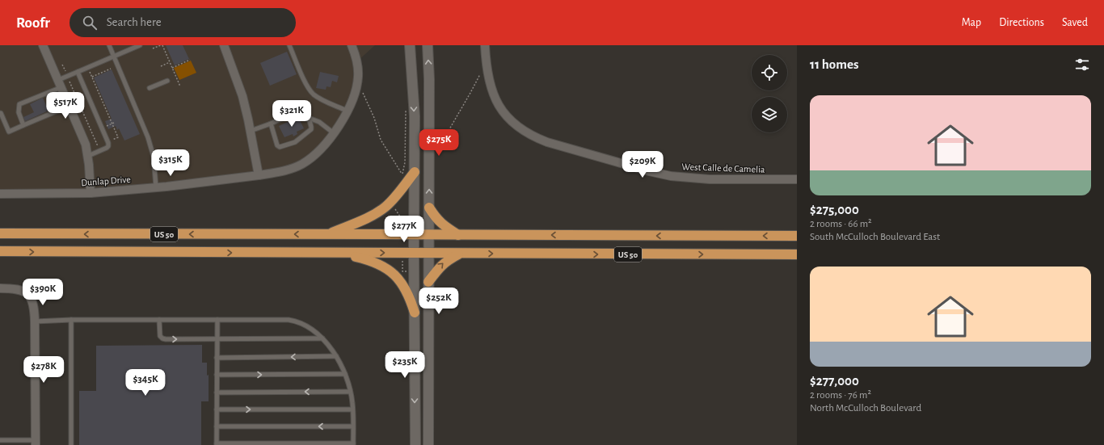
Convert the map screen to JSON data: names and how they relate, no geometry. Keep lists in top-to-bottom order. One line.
{"streets":{"highway":["US 50"],"street":["West Calle de Camelia","Dunlap Drive"]},"page":{"header":"Roofr","search":"Search here","nav":["Map","Directions","Saved"],"heading":"11 homes","list":[{"name":"$275,000","note":"2 rooms · 66 m² · South McCulloch Boulevard East"},{"name":"$277,000","note":"2 rooms · 76 m² · North McCulloch Boulevard"}],"price":["$517K","$321K","$275K","$315K","$209K","$277K","$390K","$252K","$235K","$278K","$345K"]}}
